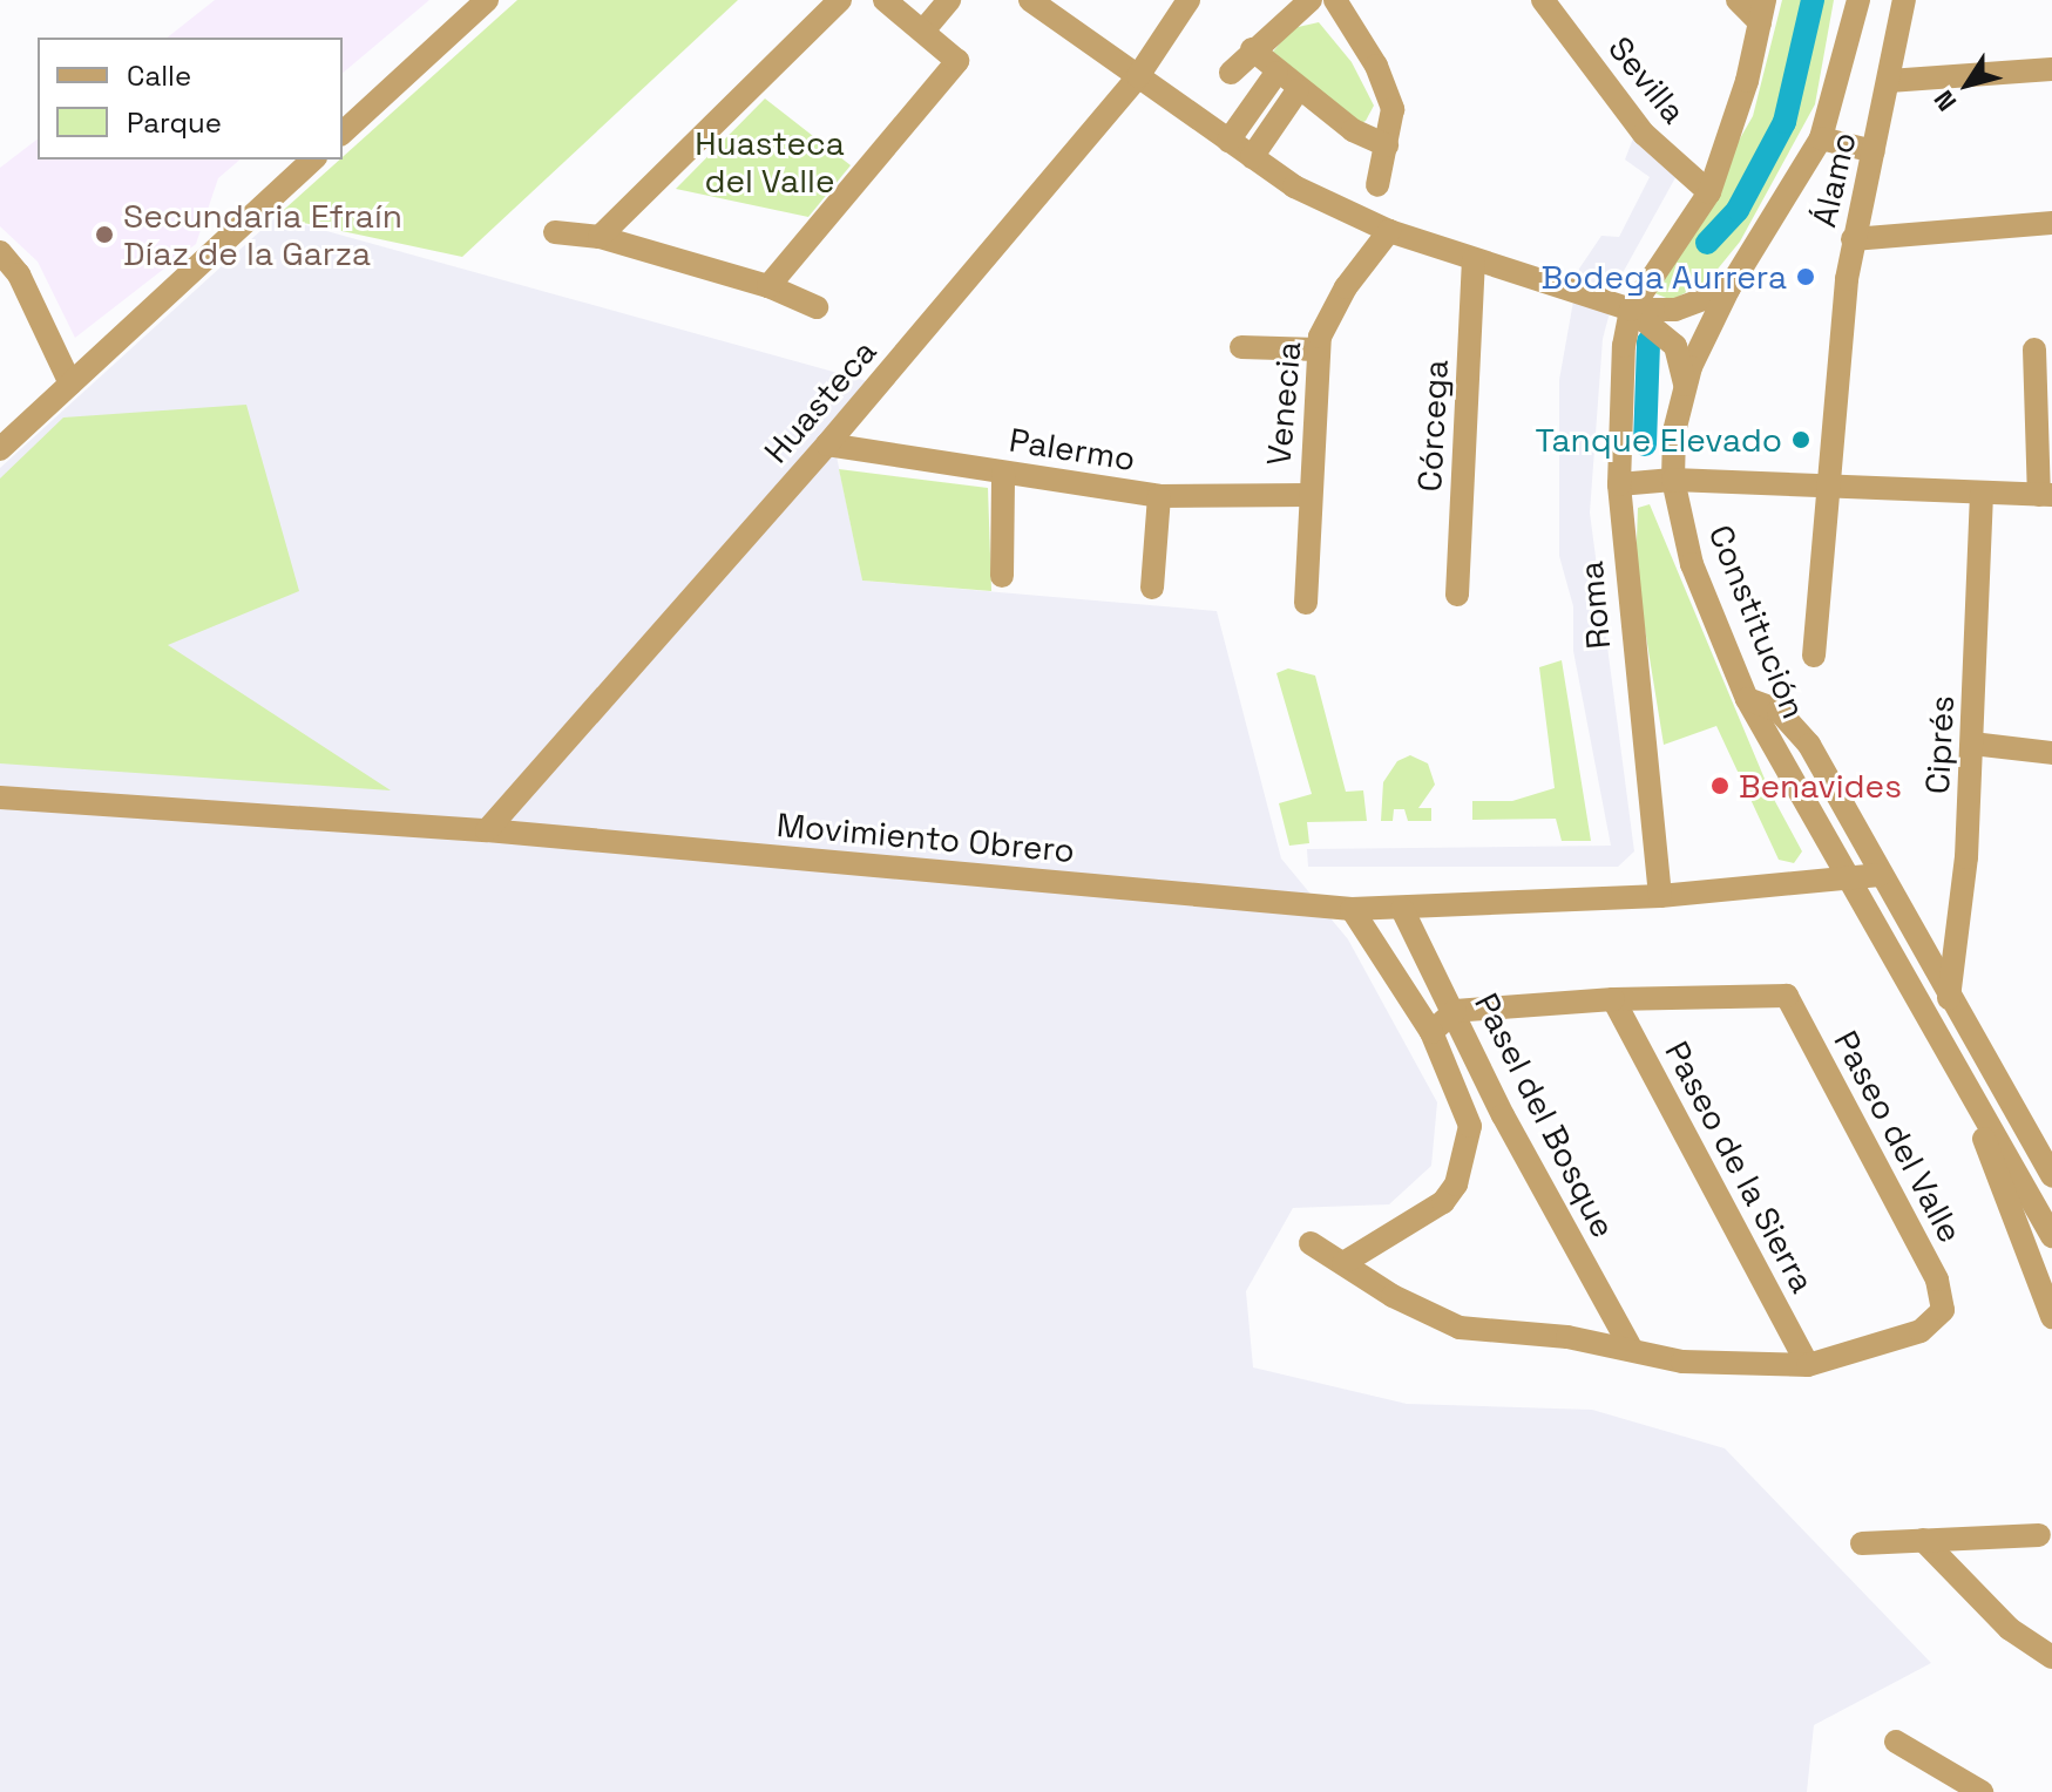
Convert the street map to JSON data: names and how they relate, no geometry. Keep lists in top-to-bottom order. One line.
{"streets":{"street":["Sevilla","Álamo","Huasteca","Venecia","Córcega","Palermo","Roma","Constitución","Ciprés","Movimiento Obrero","Pasel del Bosque","Paseo del Valle","Paseo de la Sierra"]},"crossings":[["Huasteca","Palermo"],["Huasteca","Movimiento Obrero"],["Venecia","Palermo"],["Roma","Movimiento Obrero"],["Constitución","Movimiento Obrero"],["Movimiento Obrero","Pasel del Bosque"],["Paseo del Valle","Paseo de la Sierra"]],"parks":["Huasteca del Valle"],"places":["Secundaria Efraín Díaz de la Garza","Bodega Aurrera","Tanque Elevado","Benavides"],"legend":["Calle","Parque"],"north":"bottom left"}
